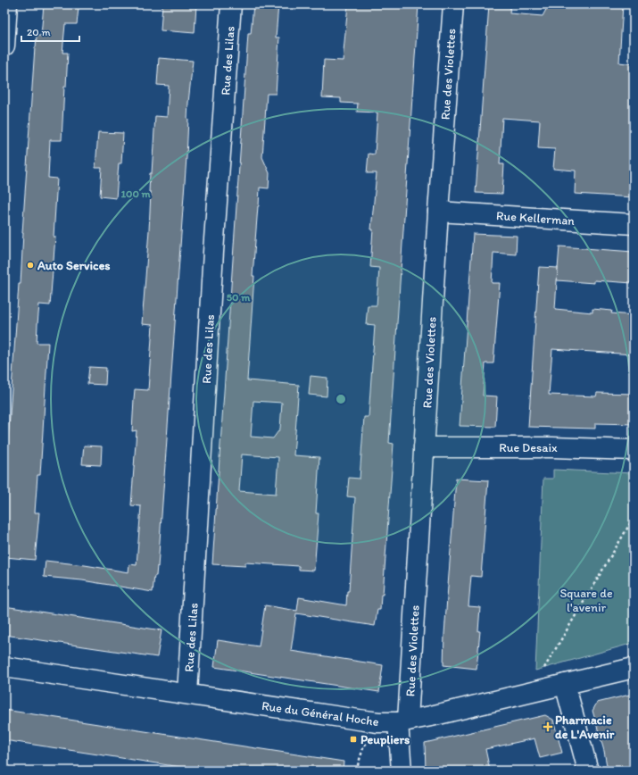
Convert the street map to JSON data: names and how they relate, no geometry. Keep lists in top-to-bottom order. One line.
{"streets":{"street":["Rue des Lilas","Rue des Violettes","Rue Kellerman","Rue Desaix","Rue du Général Hoche"]},"crossings":[["Rue des Lilas","Rue du Général Hoche"],["Rue des Violettes","Rue Kellerman"],["Rue des Violettes","Rue Desaix"],["Rue des Violettes","Rue du Général Hoche"]],"parks":["Square de l'avenir"],"places":{"other":["Auto Services"],"health":["Pharmacie de L'Avenir"],"transit":["Peupliers"]},"scale_bar":"20 m","rings":["100 m","50 m"]}
